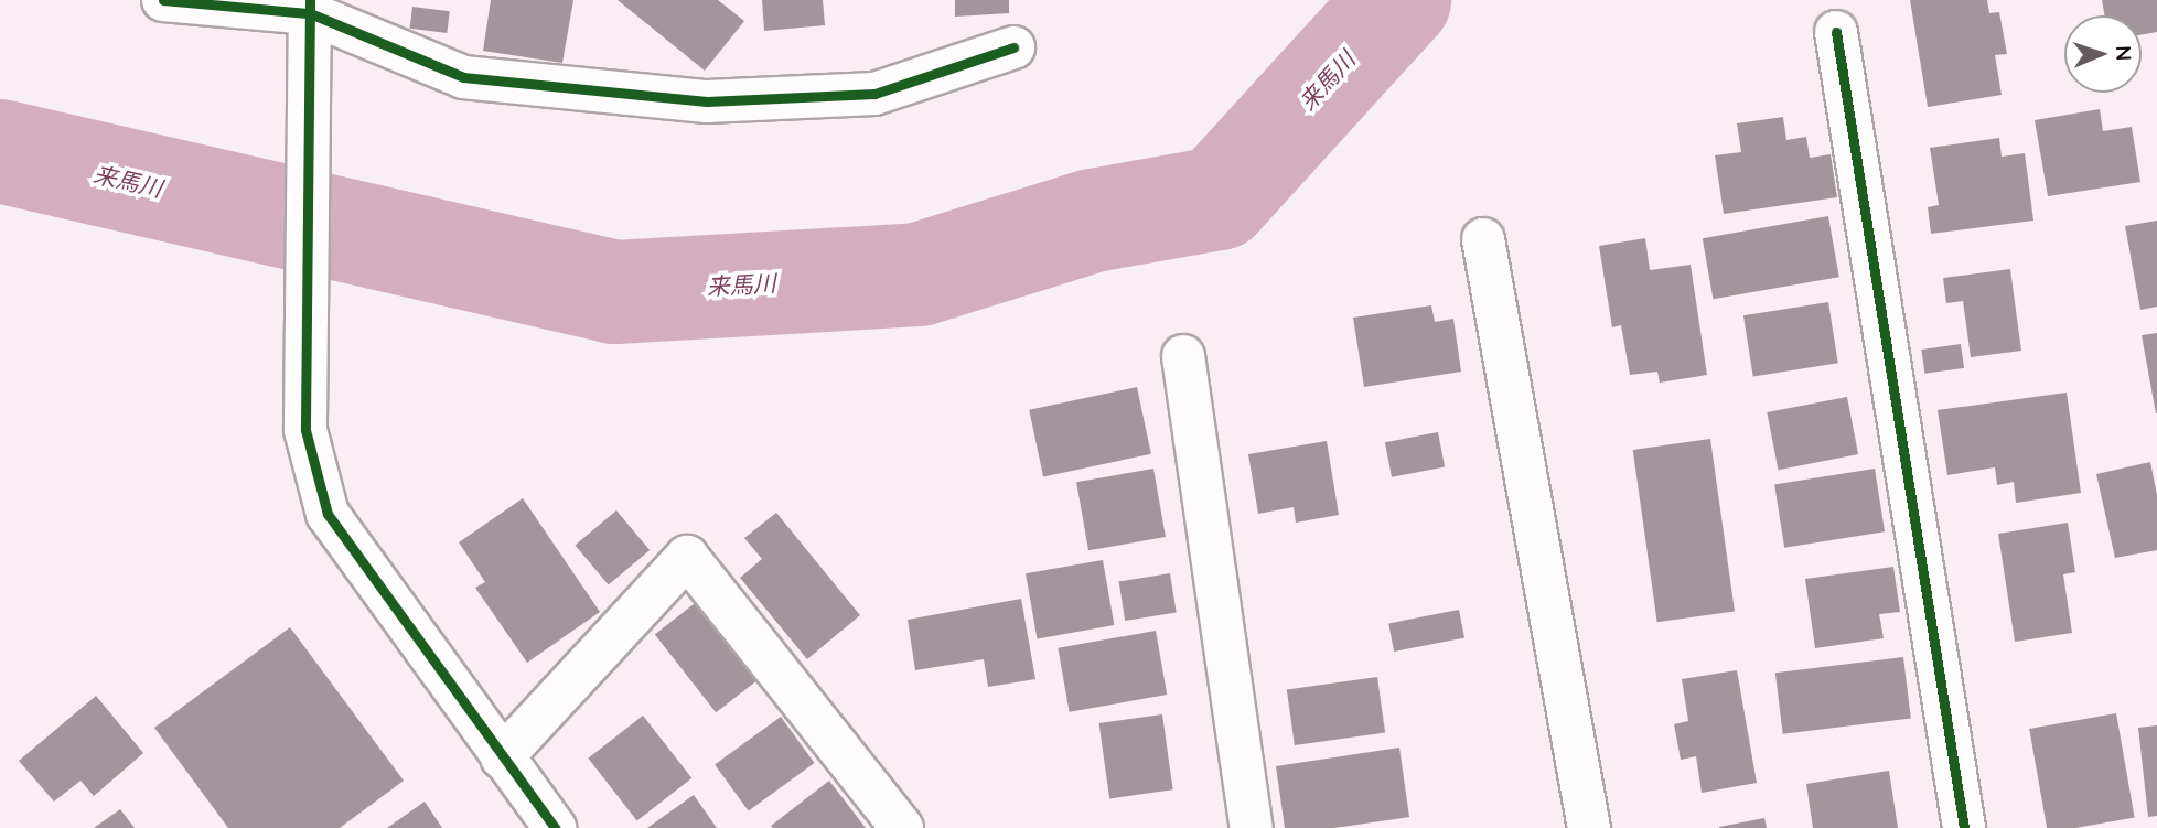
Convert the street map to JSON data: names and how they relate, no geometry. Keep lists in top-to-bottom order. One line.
{"water":["来馬川"],"north":"right"}
